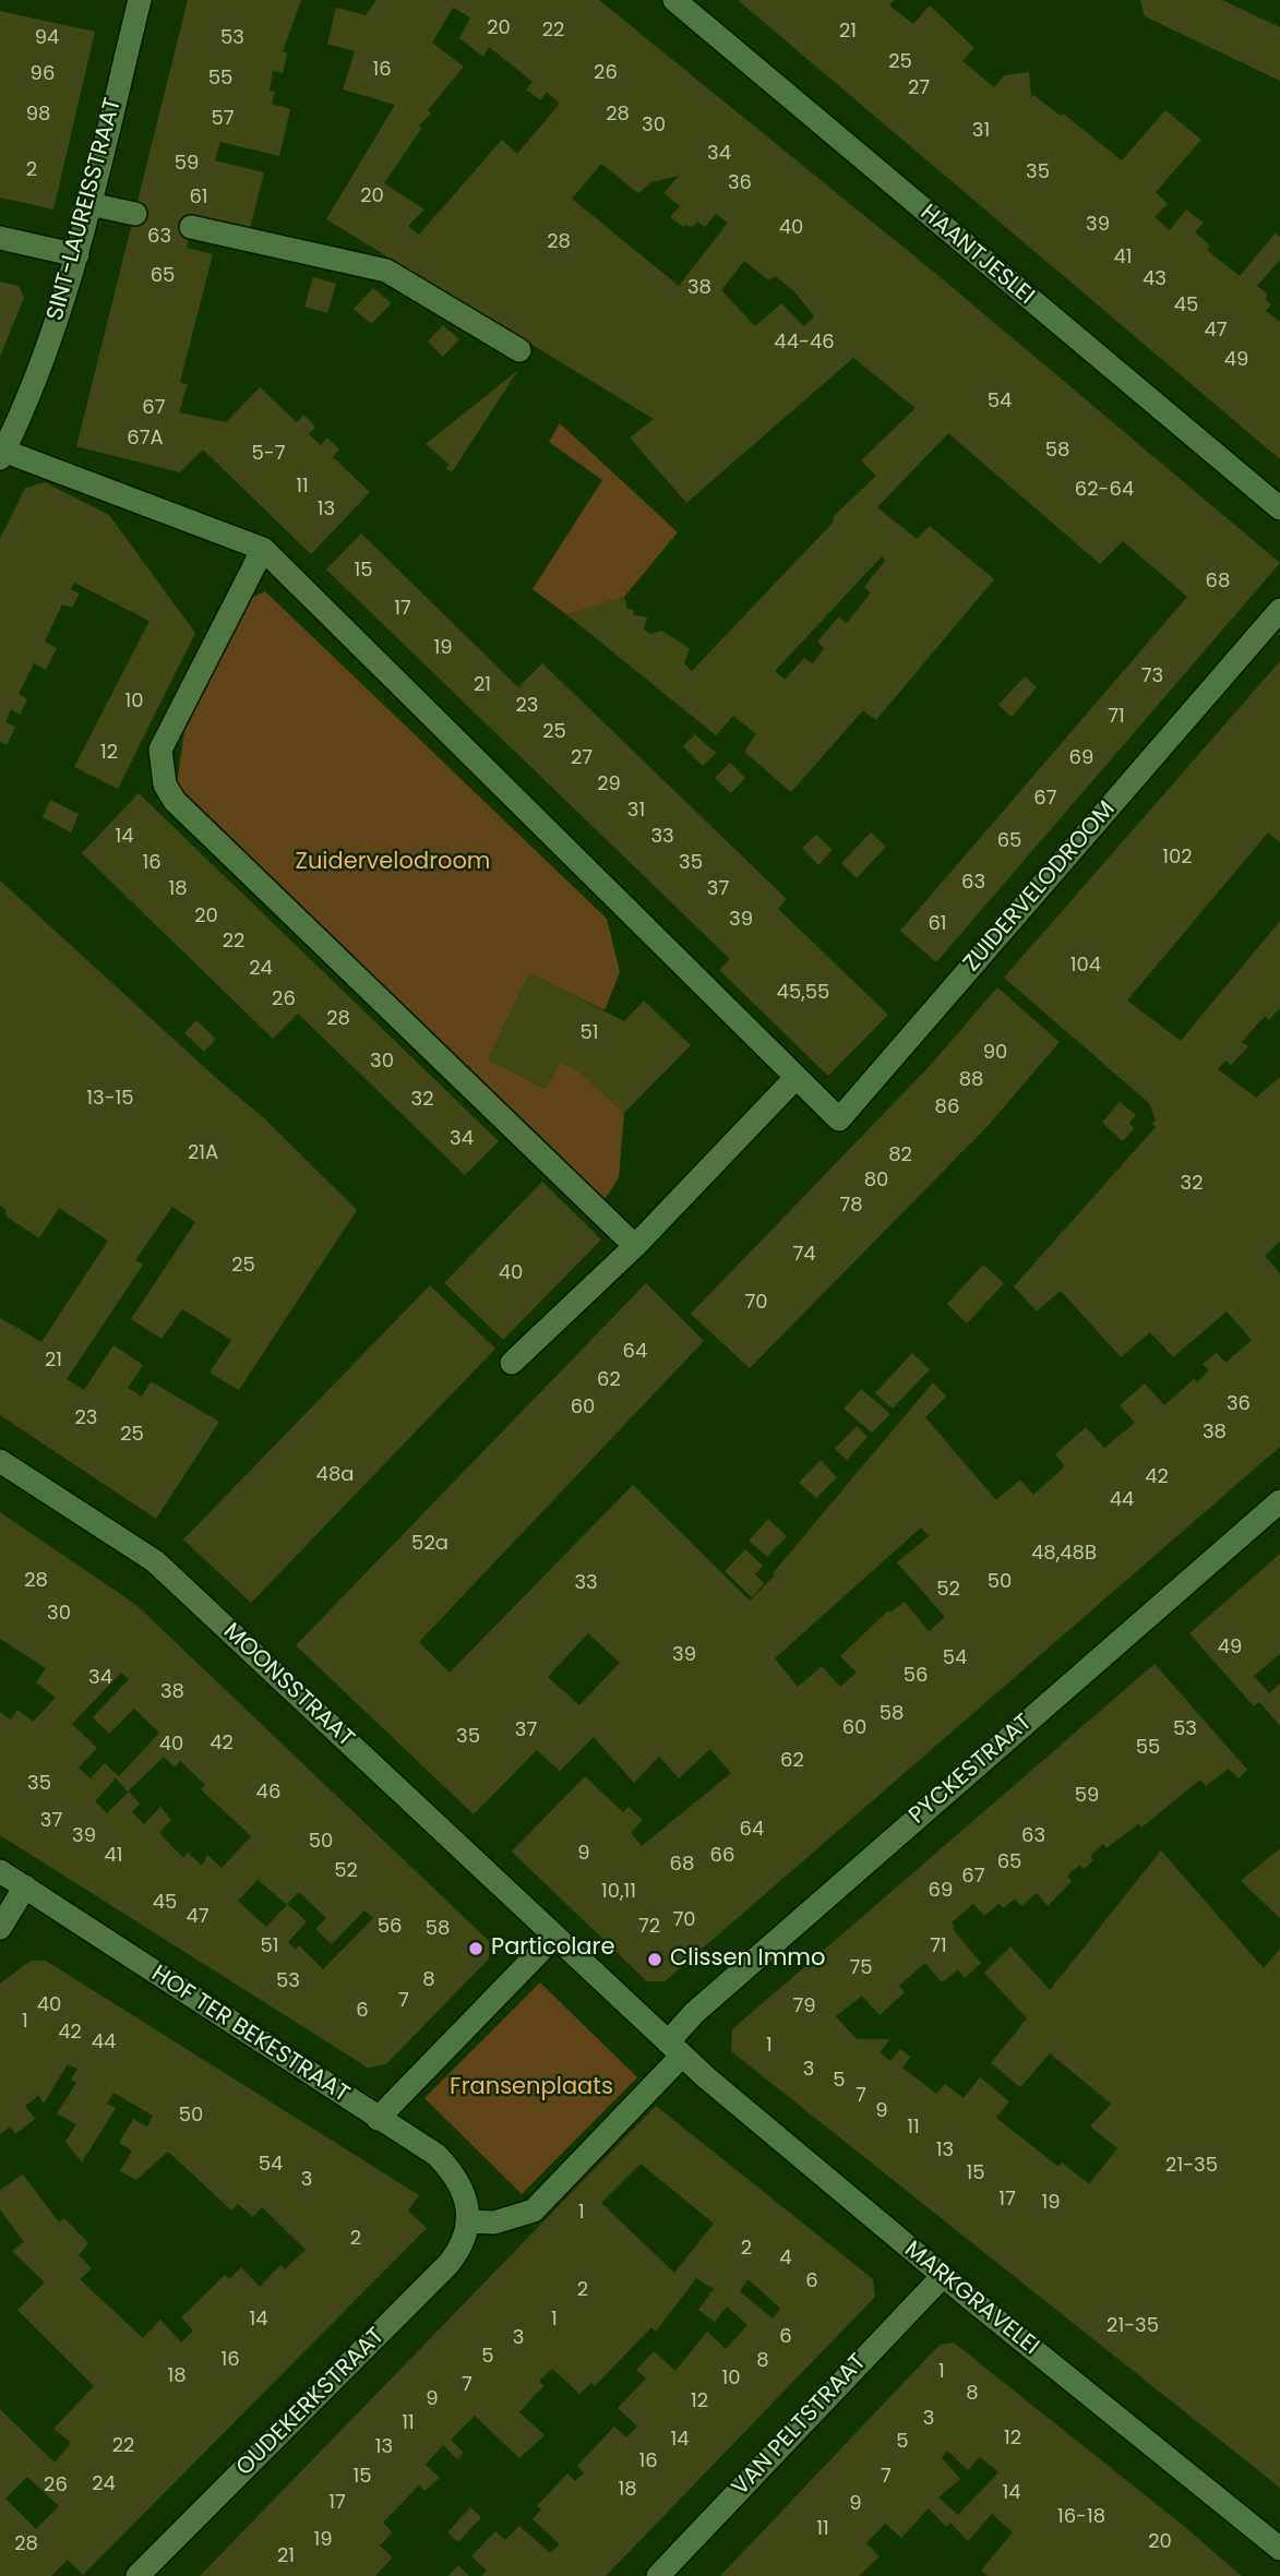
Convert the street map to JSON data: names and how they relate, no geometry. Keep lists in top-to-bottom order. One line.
{"streets":{"street":["SINT-LAUREISSTRAAT","HAANTJESLEI","ZUIDERVELODROOM","MOONSSTRAAT","PYCKESTRAAT","HOF TER BEKESTRAAT","MARKGRAVELEI","OUDEKERKSTRAAT","VAN PELTSTRAAT"]},"crossings":[["SINT-LAUREISSTRAAT","ZUIDERVELODROOM"],["PYCKESTRAAT","MARKGRAVELEI"],["HOF TER BEKESTRAAT","OUDEKERKSTRAAT"],["MARKGRAVELEI","VAN PELTSTRAAT"]],"parks":["Zuidervelodroom","Fransenplaats"],"places":["Particolare","Clissen Immo"],"house_numbers":["20","22","21","94","53","25","16","26","96","55","27","98","28","57","30","31","34","59","2","35","36","20","61","39","40","63","28","41","65","43","38","45","47","44-46","49","54","67","67A","58","5-7","11","62-64","13","15","68","17","19","73","21","10","23","71","25","12","27","69","29","67","31","14","33","65","102","16","35","63","18","37","20","39","61","22","104","24","45,55","26","28","51","90","30","88","13-15","32","86","34","21A","82","80","32","78","74","25","40","70","64","21","62","36","60","23","38","25","48a","42","44","52a","48,48B","28","50","33","52","30","49","39","54","56","34","38","58","60","53","37","35","42","40","55","62","35","46","59","37","64","39","63","50","9","41","66","65","68","52","67","69","10,11","45","47","70","56","72","58","51","71","75","8","53","7","40","79","6","1","42","44","1","3","5","7","9","50","11","13","54","21-35","15","3","17","19","1","2","2","4","6","2","14","1","21-35","6","3","5","16","8","1","18","10","7","8","9","12","3","11","12","14","5","22","13","16","15","7","24","26","18","14","17","9","16-18","11","19","20","28","21"]}
